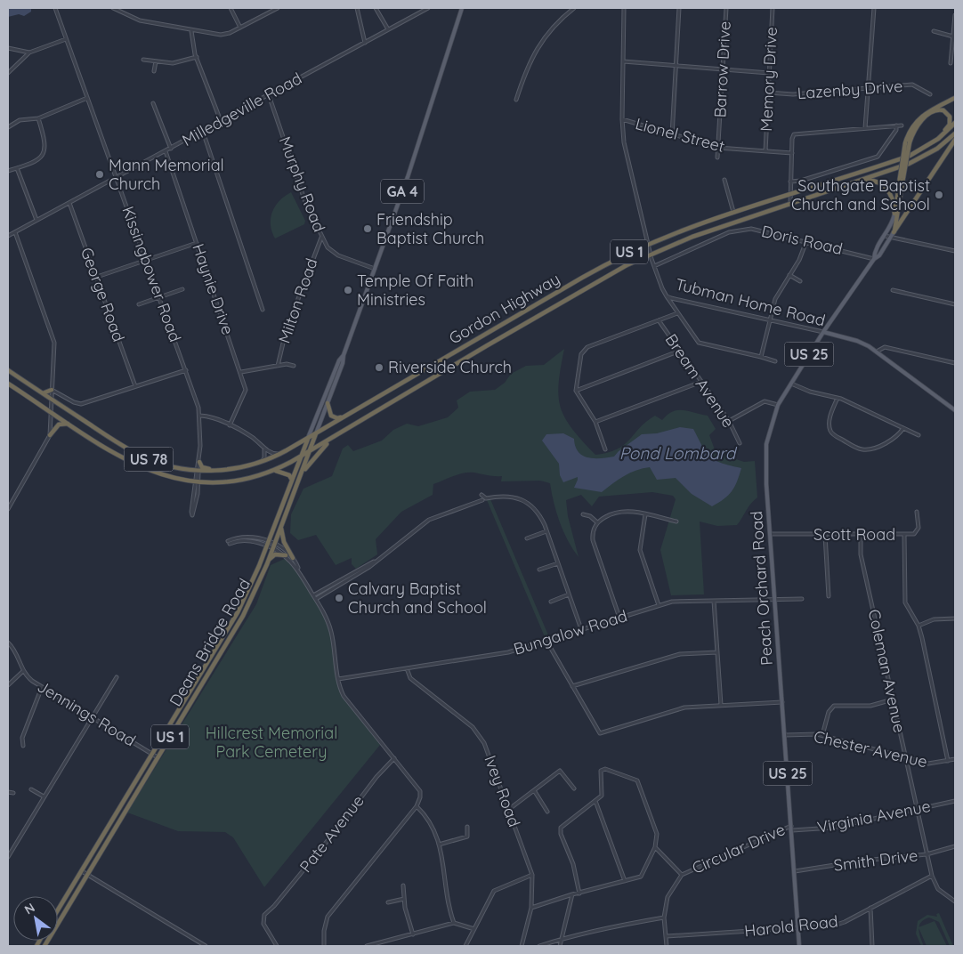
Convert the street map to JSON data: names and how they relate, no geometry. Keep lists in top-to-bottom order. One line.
{"streets":{"highway":["GA 4","US 1","Gordon Highway","US 25","US 78","Deans Bridge Road"],"main road":["Tubman Home Road","Peach Orchard Road"],"street":["Barrow Drive","Memory Drive","Lazenby Drive","Milledgeville Road","Lionel Street","Murphy Road","Doris Road","Kissingbower Road","Haynie Drive","George Road","Milton Road","Bream Avenue","Scott Road","Bungalow Road","Coleman Avenue","Jennings Road","Chester Avenue","Ivey Road","Virginia Avenue","Pate Avenue","Circular Drive","Smith Drive","Harold Road"]},"crossings":[["Barrow Drive","Lionel Street"],["Memory Drive","Lazenby Drive"],["Memory Drive","Lionel Street"],["Milledgeville Road","Murphy Road"],["Milledgeville Road","Kissingbower Road"],["Milledgeville Road","Haynie Drive"],["Milledgeville Road","George Road"],["Lionel Street","Tubman Home Road"],["Murphy Road","Milton Road"],["Murphy Road","Deans Bridge Road"],["Doris Road","Tubman Home Road"],["Doris Road","Peach Orchard Road"],["US 1","Gordon Highway"],["US 1","Deans Bridge Road"],["Kissingbower Road","Gordon Highway"],["Tubman Home Road","Gordon Highway"],["Tubman Home Road","Peach Orchard Road"],["Gordon Highway","Deans Bridge Road"],["US 25","Peach Orchard Road"],["Scott Road","Peach Orchard Road"],["Scott Road","Coleman Avenue"],["Peach Orchard Road","Bungalow Road"],["Peach Orchard Road","Chester Avenue"],["Peach Orchard Road","Virginia Avenue"],["Peach Orchard Road","Circular Drive"],["Peach Orchard Road","Smith Drive"],["Peach Orchard Road","Harold Road"],["Bungalow Road","Ivey Road"],["Deans Bridge Road","Jennings Road"],["Coleman Avenue","Chester Avenue"],["Coleman Avenue","Virginia Avenue"],["Coleman Avenue","Smith Drive"],["Coleman Avenue","Harold Road"],["Circular Drive","Harold Road"]],"water":["Pond Lombard"],"parks":["Hillcrest Memorial Park Cemetery"],"places":["Mann Memorial Church","Southgate Baptist Church and School","Friendship Baptist Church","Temple Of Faith Ministries","Riverside Church","Calvary Baptist Church and School"],"north":"top left"}
